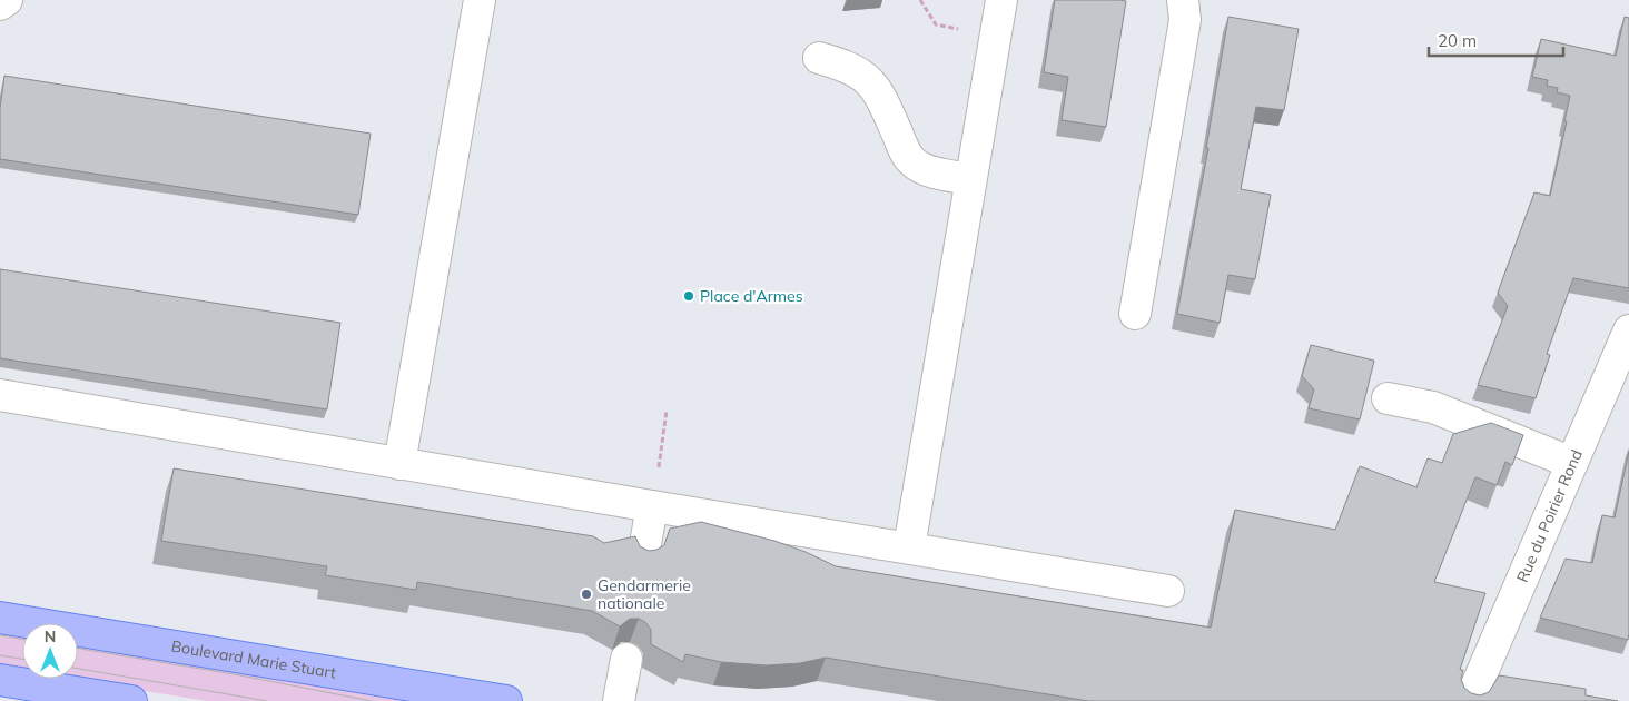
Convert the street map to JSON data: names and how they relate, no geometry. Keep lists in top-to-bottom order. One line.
{"streets":{"main road":["Boulevard Marie Stuart"],"street":["Rue du Poirier Rond"]},"places":["Place d'Armes","Gendarmerie nationale"],"scale_bar":"20 m","north":"top"}
